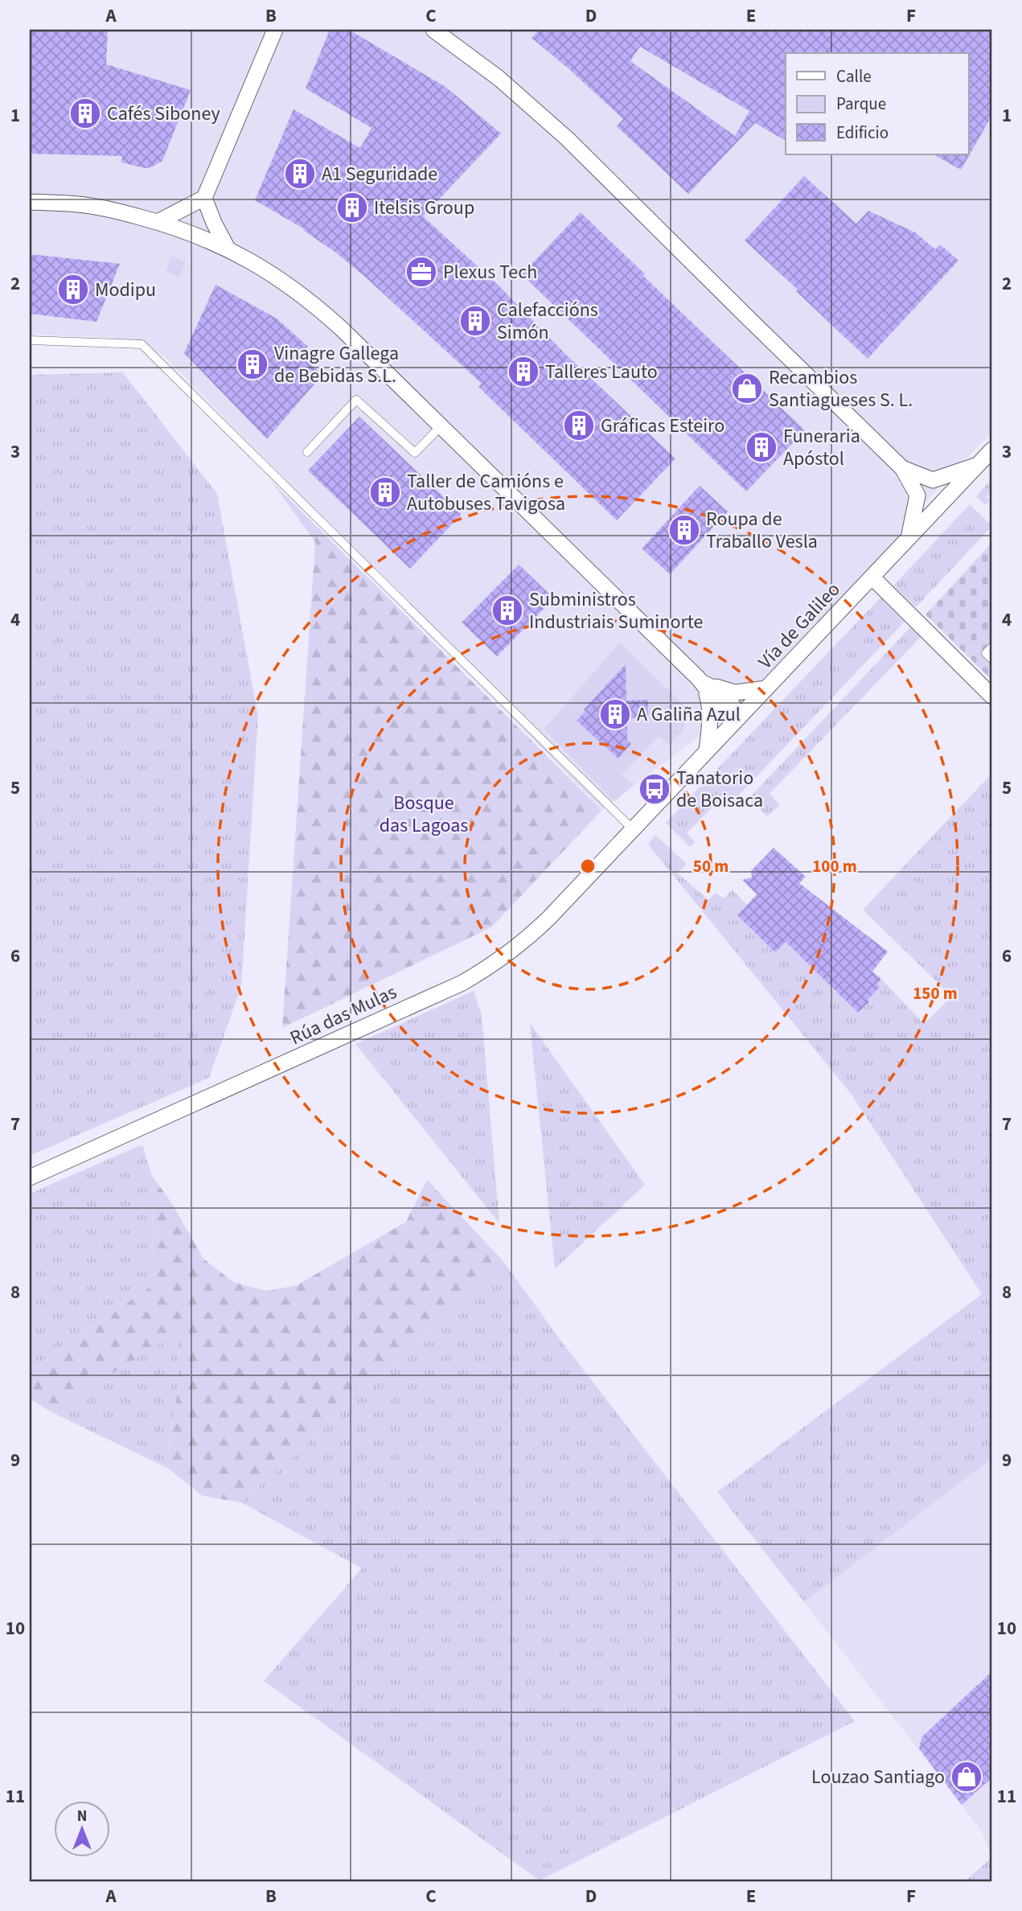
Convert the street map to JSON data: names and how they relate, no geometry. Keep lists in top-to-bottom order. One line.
{"streets":{"street":["Vía de Galileo","Rúa das Mulas"]},"crossings":[["Vía de Galileo","Rúa das Mulas"]],"parks":["Bosque das Lagoas"],"places":{"building":["Cafés Siboney","A1 Seguridade","Itelsis Group","Modipu","Calefaccións Simón","Vinagre Gallega de Bebidas S.L.","Talleres Lauto","Gráficas Esteiro","Funeraria Apóstol","Taller de Camións e Autobuses Tavigosa","Roupa de Traballo Vesla","Subministros Industriais Suminorte","A Galiña Azul"],"office":["Plexus Tech"],"shop":["Recambios Santiagueses S. L.","Louzao Santiago"],"bus stop":["Tanatorio de Boisaca"]},"legend":["Calle","Parque","Edificio"],"north":"top","grid":{"columns":["A","B","C","D","E","F"],"rows":["1","2","3","4","5","6","7","8","9","10","11"]},"rings":["50 m","100 m","150 m"]}
